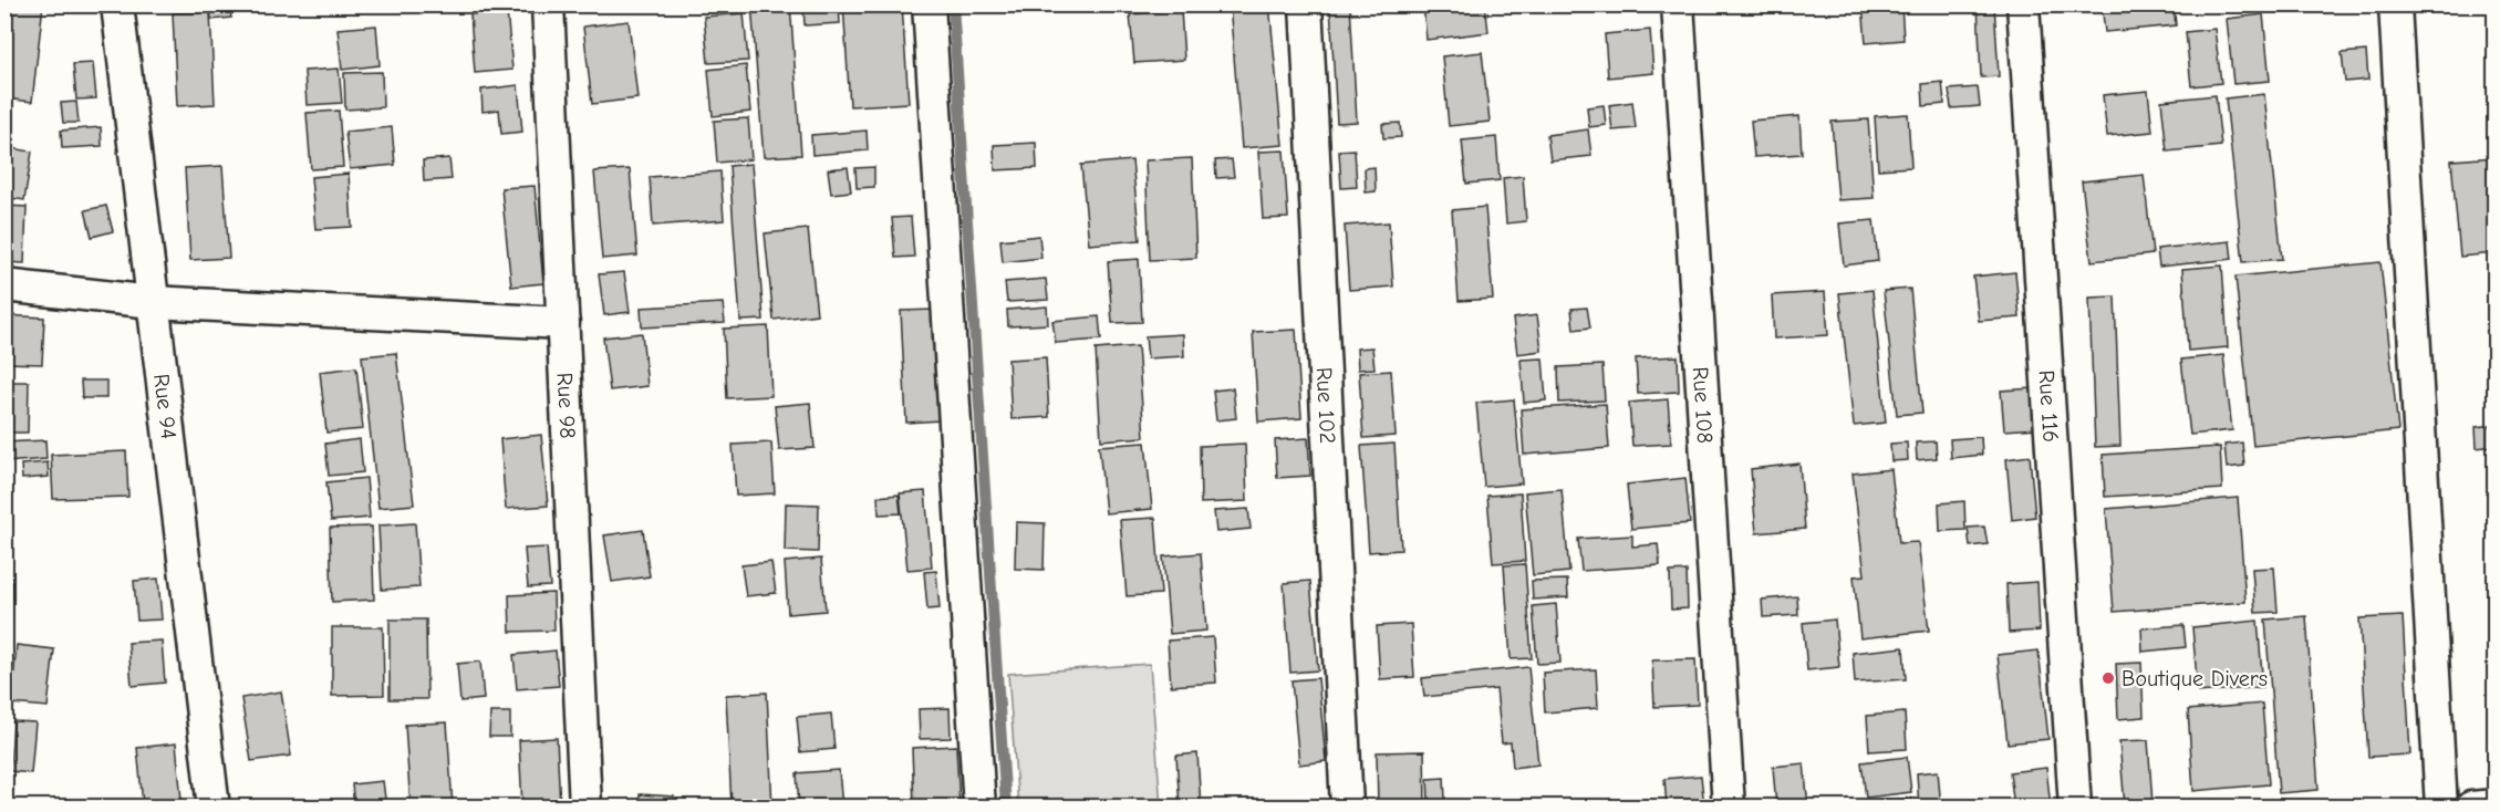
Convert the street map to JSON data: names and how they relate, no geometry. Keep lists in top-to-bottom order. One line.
{"streets":{"street":["Rue 94","Rue 98","Rue 102","Rue 108","Rue 116"]},"places":["Boutique Divers"]}
